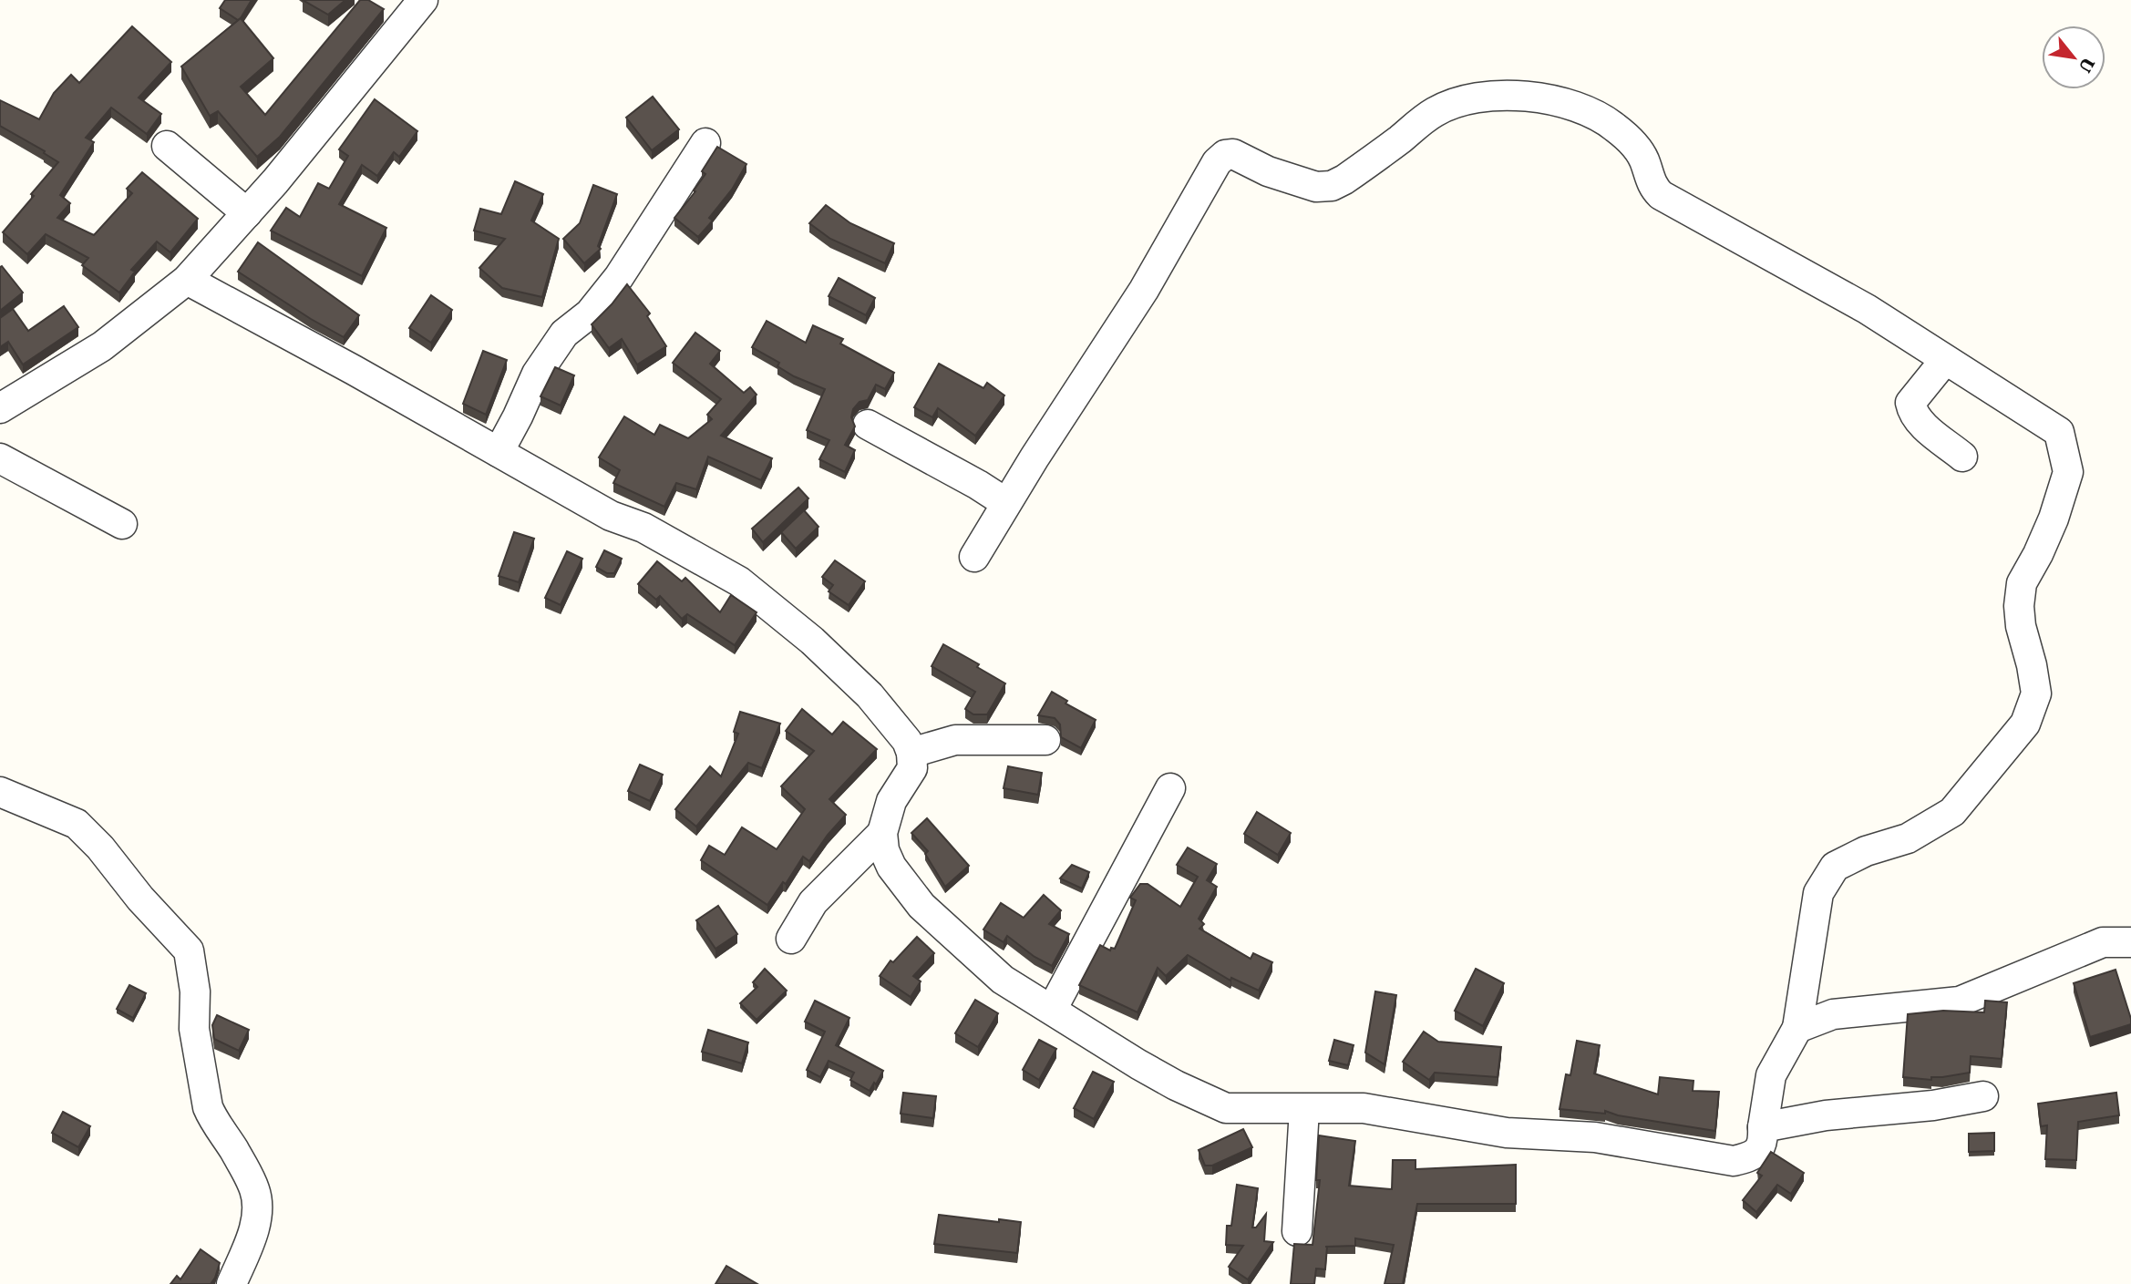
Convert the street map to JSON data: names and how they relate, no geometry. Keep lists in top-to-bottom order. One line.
{"north":"bottom right"}
